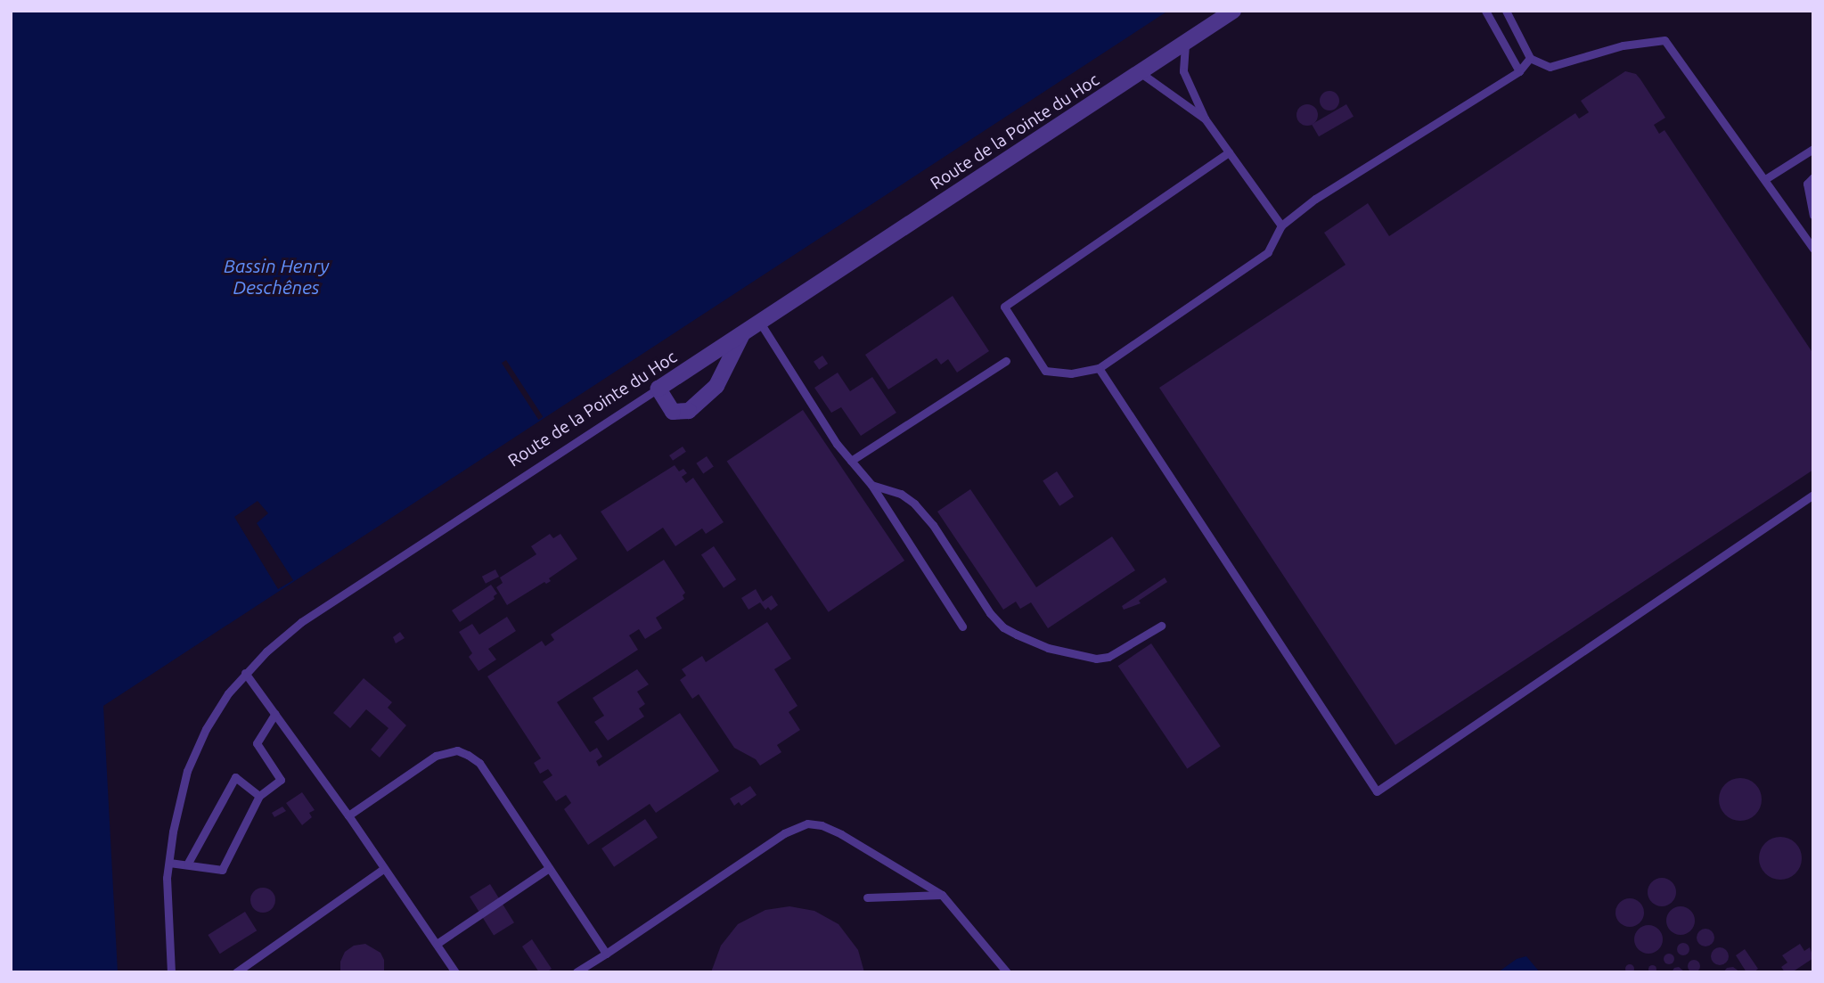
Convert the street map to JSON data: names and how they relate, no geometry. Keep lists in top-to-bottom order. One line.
{"streets":{"street":["Route de la Pointe du Hoc"]},"water":["Bassin Henry Deschênes"]}
